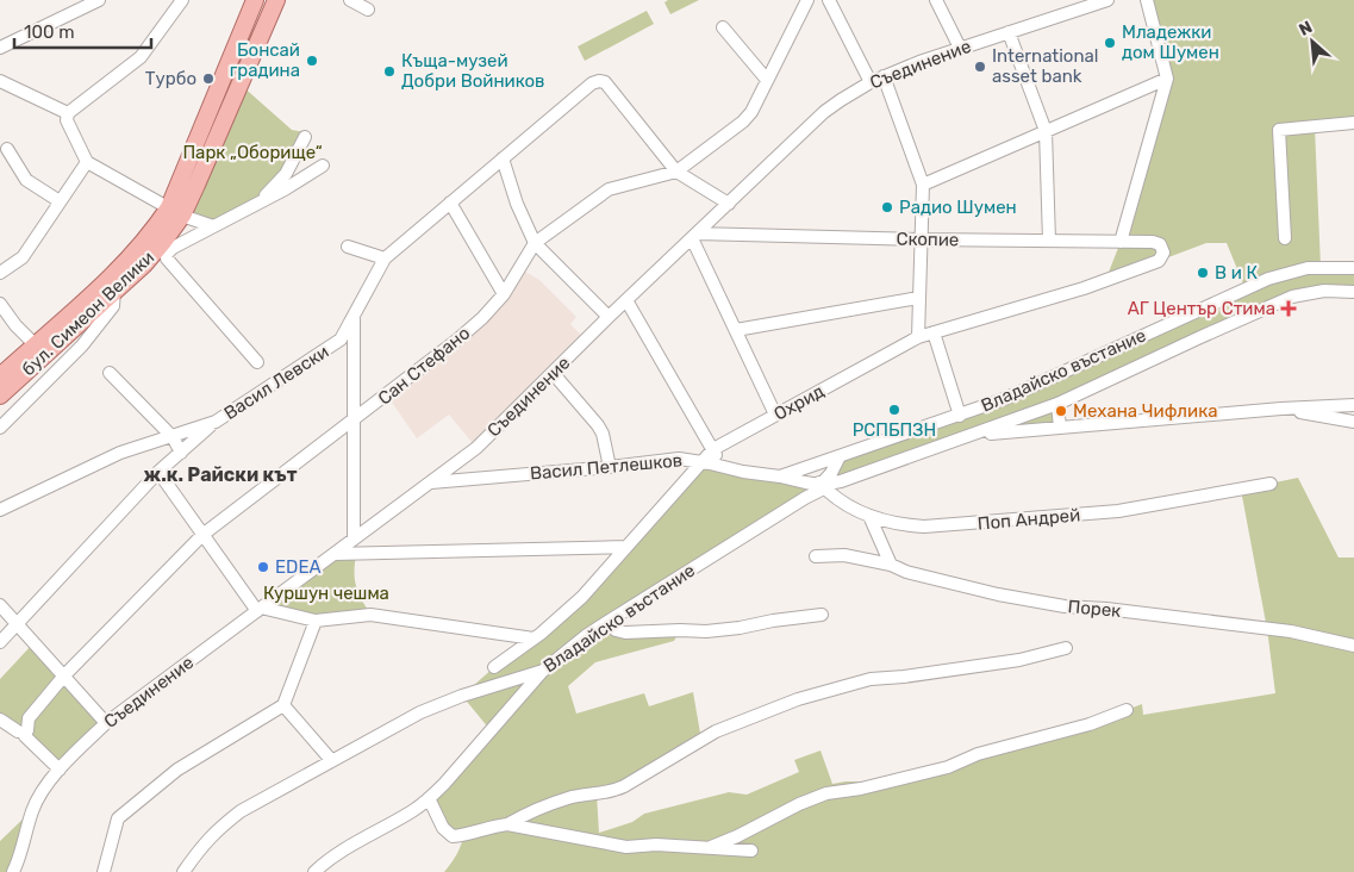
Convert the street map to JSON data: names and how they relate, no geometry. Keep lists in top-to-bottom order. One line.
{"streets":{"main road":["бул. Симеон Велики"],"street":["Съединение","Скопие","Сан Стефано","Владайско въстание","Васил Левски","Охрид","Васил Петлешков","Поп Андрей","Порек"]},"crossings":[["Съединение","Скопие"],["Съединение","Васил Петлешков"],["Скопие","Охрид"],["Сан Стефано","Васил Левски"],["Владайско въстание","Васил Петлешков"],["Владайско въстание","Поп Андрей"],["Охрид","Васил Петлешков"]],"districts":["ж.к. Райски кът"],"parks":["Парк „Оборище“","Куршун чешма"],"places":{"other":["Младежки дом Шумен","Бонсай градина","International asset bank","Къща-музей Добри Войников","Турбо","Радио Шумен","В и К","РСПБПЗН","Механа Чифлика","EDEA"],"health":["АГ Център Стима"]},"scale_bar":"100 m","north":"top left"}
